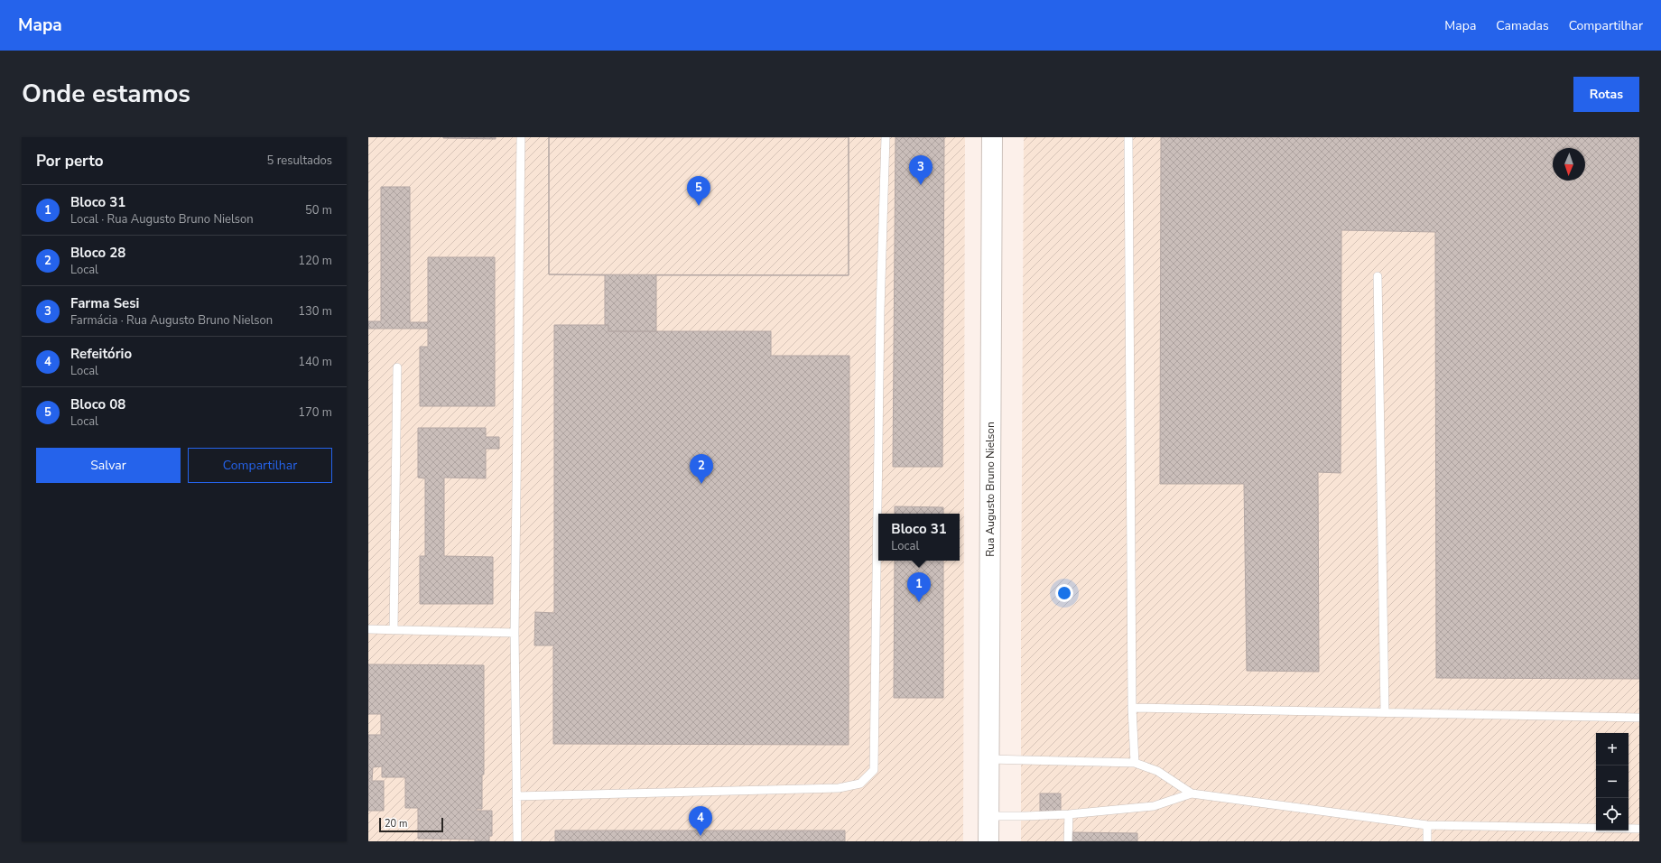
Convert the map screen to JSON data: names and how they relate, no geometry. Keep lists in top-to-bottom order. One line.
{"streets":{"main road":["Rua Augusto Bruno Nielson"]},"scale_bar":"20 m","north":"bottom","page":{"header":"Mapa","nav":["Mapa","Camadas","Compartilhar"],"title":"Onde estamos","buttons":["Rotas",["Salvar","Compartilhar"]],"heading":["Por perto","5 resultados"],"pins":["3","5","2","1","4"],"list":[{"mark":"1","name":"Bloco 31","note":"Local · Rua Augusto Bruno Nielson","value":"50 m"},{"mark":"2","name":"Bloco 28","note":"Local","value":"120 m"},{"mark":"3","name":"Farma Sesi","note":"Farmácia · Rua Augusto Bruno Nielson","value":"130 m"},{"mark":"4","name":"Refeitório","note":"Local","value":"140 m"},{"mark":"5","name":"Bloco 08","note":"Local","value":"170 m"}],"popup":["Bloco 31","Local"],"map_buttons":["+","−"],"scale":"20 m"}}
